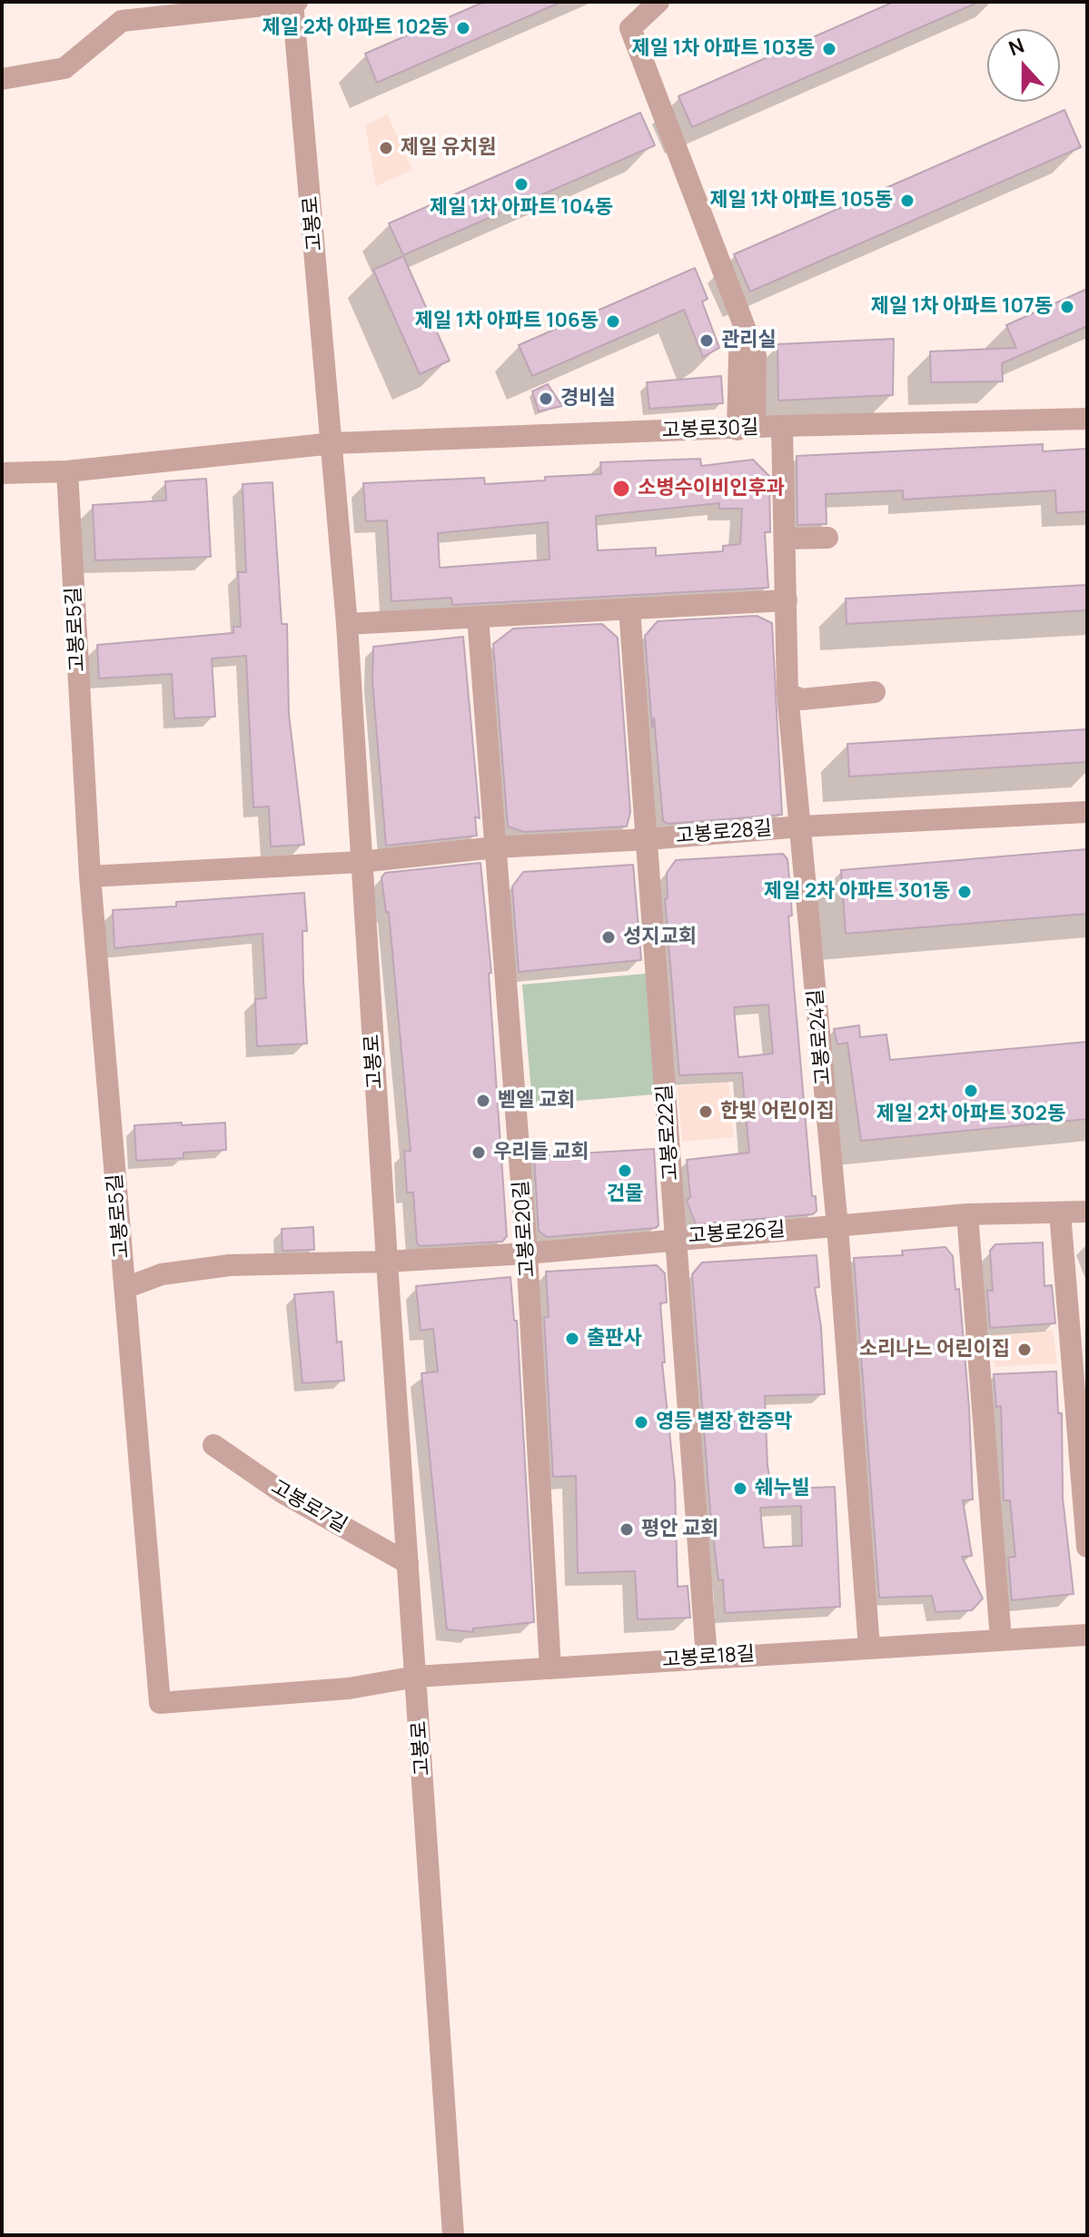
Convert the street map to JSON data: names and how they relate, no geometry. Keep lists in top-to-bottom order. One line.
{"streets":{"street":["고봉로","고봉로30길","고봉로5길","고봉로28길","고봉로24길","고봉로22길","고봉로20길","고봉로26길","고봉로7길","고봉로18길"]},"crossings":[["고봉로","고봉로30길"],["고봉로","고봉로5길"],["고봉로","고봉로28길"],["고봉로","고봉로26길"],["고봉로","고봉로7길"],["고봉로","고봉로18길"],["고봉로30길","고봉로24길"],["고봉로5길","고봉로18길"],["고봉로28길","고봉로24길"],["고봉로28길","고봉로22길"],["고봉로28길","고봉로20길"],["고봉로24길","고봉로26길"],["고봉로24길","고봉로18길"],["고봉로22길","고봉로26길"],["고봉로22길","고봉로18길"],["고봉로20길","고봉로26길"],["고봉로20길","고봉로18길"]],"places":["제일 2차 아파트 102동","제일 1차 아파트 103동","제일 유치원","제일 1차 아파트 104동","제일 1차 아파트 105동","제일 1차 아파트 107동","제일 1차 아파트 106동","관리실","경비실","소병수이비인후과","제일 2차 아파트 301동","성지교회","제일 2차 아파트 302동","벧엘 교회","한빛 어린이집","우리들 교회","건물","출판사","소리나느 어린이집","영등 별장 한증막","쉐누빌","평안 교회"],"north":"top"}
